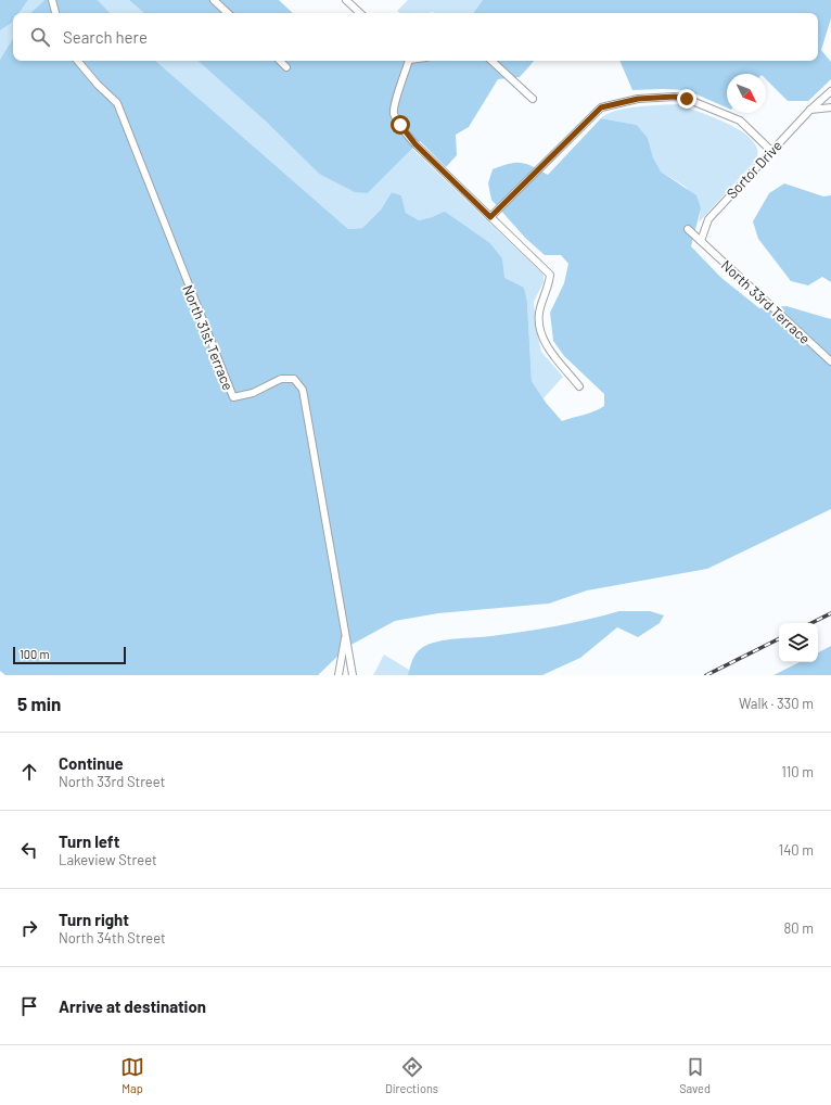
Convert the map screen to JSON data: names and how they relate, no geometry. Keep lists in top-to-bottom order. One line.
{"streets":{"street":["Sortor Drive","North 33rd Terrace","North 31st Terrace"]},"crossings":[["Sortor Drive","North 33rd Terrace"]],"scale_bar":"100 m","north":"bottom right","page":{"search":"Search here","scale":"100 m","heading":["5 min","Walk · 330 m"],"list":[["Continue","North 33rd Street","110 m"],["Turn left","Lakeview Street","140 m"],["Turn right","North 34th Street","80 m"],"Arrive at destination"],"nav":["Map","Directions","Saved"]}}
